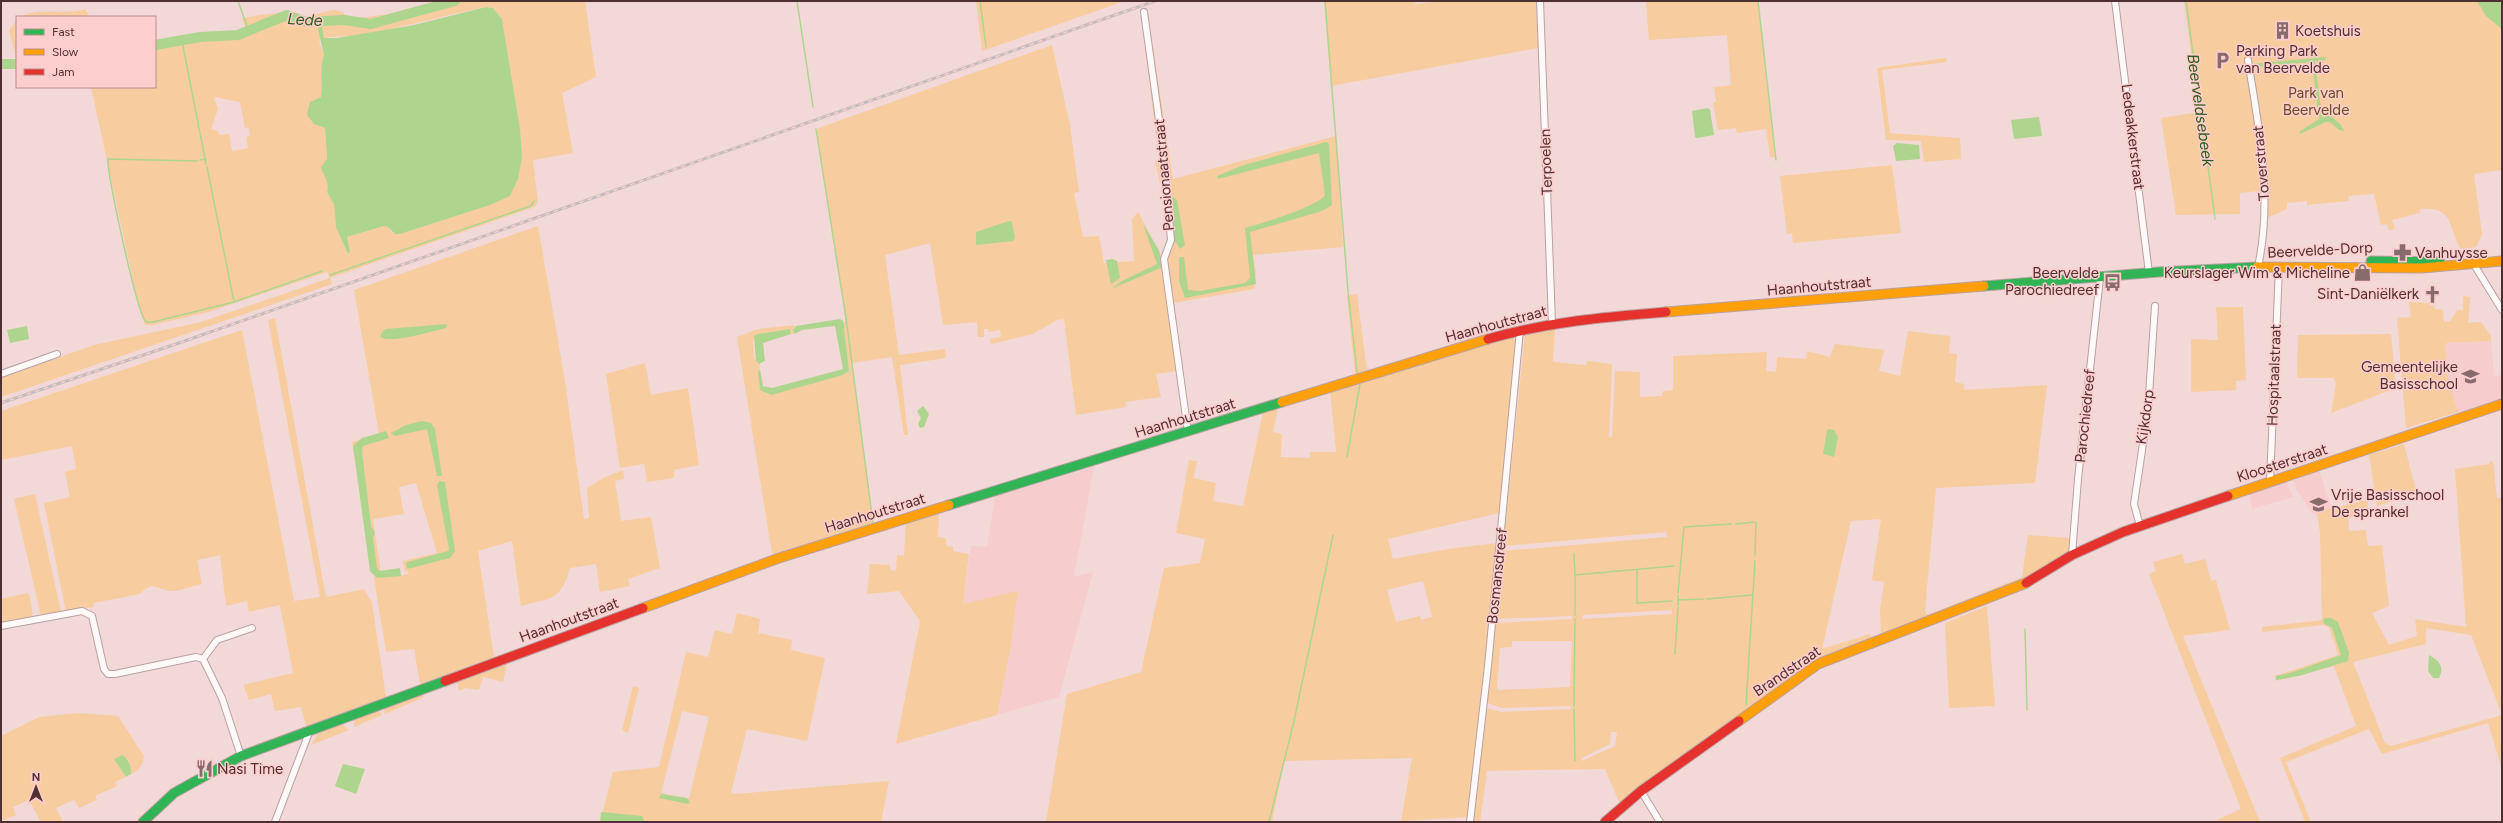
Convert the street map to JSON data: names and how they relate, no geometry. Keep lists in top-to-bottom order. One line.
{"streets":{"street":["Ledeakkerstraat","Terpoelen","Toverstraat","Pensionaatstraat","Beervelde-Dorp","Haanhoutstraat","Hospitaalstraat","Parochiedreef","Kijkdorp","Kloosterstraat","Bosmansdreef","Brandstraat"]},"crossings":[["Ledeakkerstraat","Beervelde-Dorp"],["Terpoelen","Haanhoutstraat"],["Toverstraat","Beervelde-Dorp"],["Pensionaatstraat","Haanhoutstraat"],["Beervelde-Dorp","Haanhoutstraat"],["Beervelde-Dorp","Hospitaalstraat"],["Beervelde-Dorp","Parochiedreef"],["Haanhoutstraat","Parochiedreef"],["Haanhoutstraat","Bosmansdreef"],["Hospitaalstraat","Kloosterstraat"],["Parochiedreef","Kloosterstraat"],["Parochiedreef","Brandstraat"],["Kijkdorp","Kloosterstraat"],["Kloosterstraat","Brandstraat"]],"water":["Lede","Beerveldsebeek"],"parks":["Park van Beervelde"],"places":{"building":["Koetshuis"],"parking":["Parking Park van Beervelde"],"pharmacy":["Vanhuysse"],"shop":["Keurslager Wim & Micheline"],"bus stop":["Beervelde Parochiedreef"],"church":["Sint-Daniëlkerk"],"school or university":["Gemeentelijke Basisschool","Vrije Basisschool De sprankel"],"restaurant":["Nasi Time"]},"legend":["Fast","Slow","Jam"],"north":"top"}
